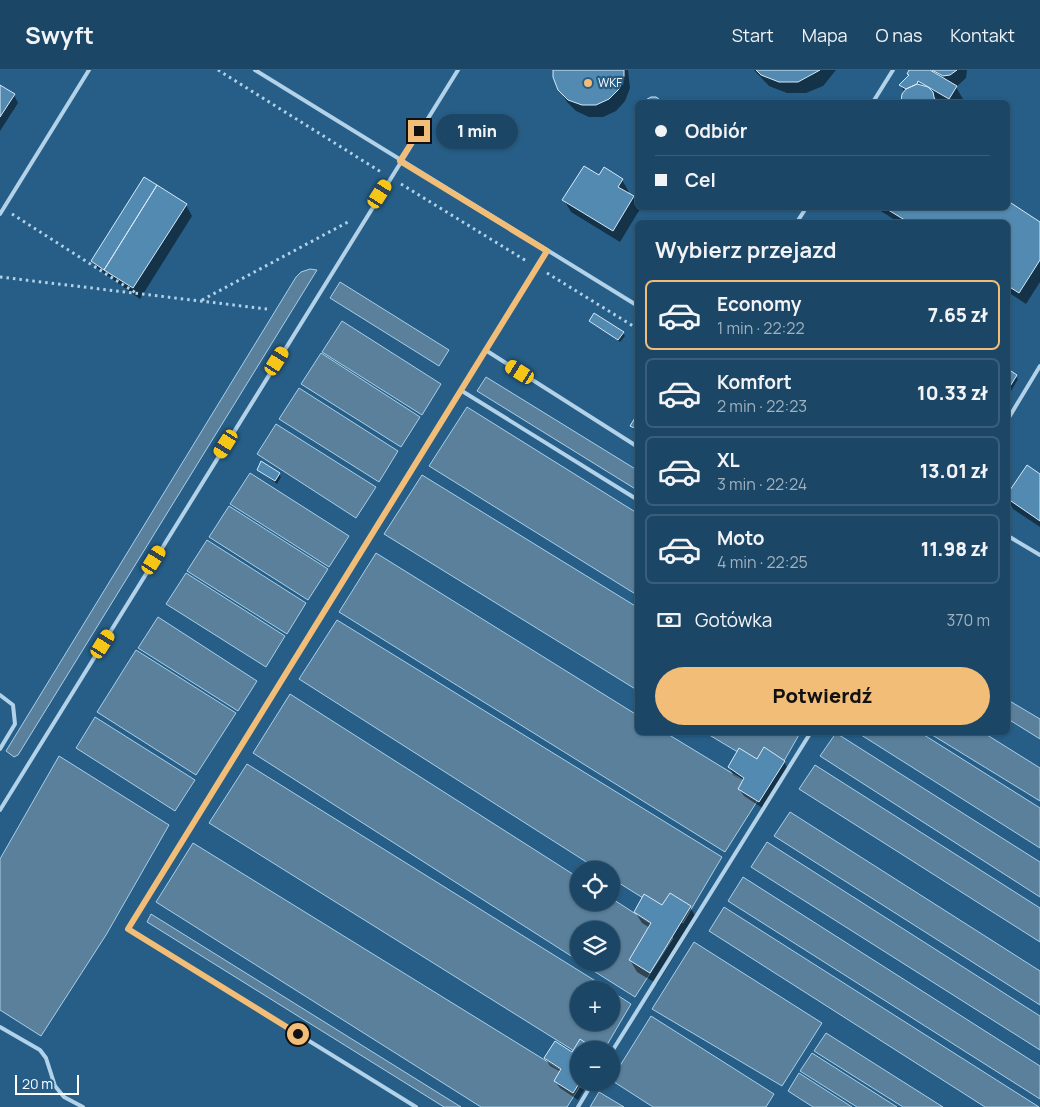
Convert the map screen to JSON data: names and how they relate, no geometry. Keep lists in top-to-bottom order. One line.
{"places":["WKF"],"scale_bar":"20 m","page":{"header":"Swyft","nav":["Start","Mapa","O nas","Kontakt"],"banner":["Odbiór","Cel"],"bubble":"1 min","heading":"Wybierz przejazd","list":[{"name":"Economy","note":"1 min · 22:22","value":"7.65 zł"},{"name":"Komfort","note":"2 min · 22:23","value":"10.33 zł"},{"name":"XL","note":"3 min · 22:24","value":"13.01 zł"},{"name":"Moto","note":"4 min · 22:25","value":"11.98 zł"}],"pay":["Gotówka","370 m"],"buttons":"Potwierdź","map_buttons":["+","−"],"scale":"20 m"}}
